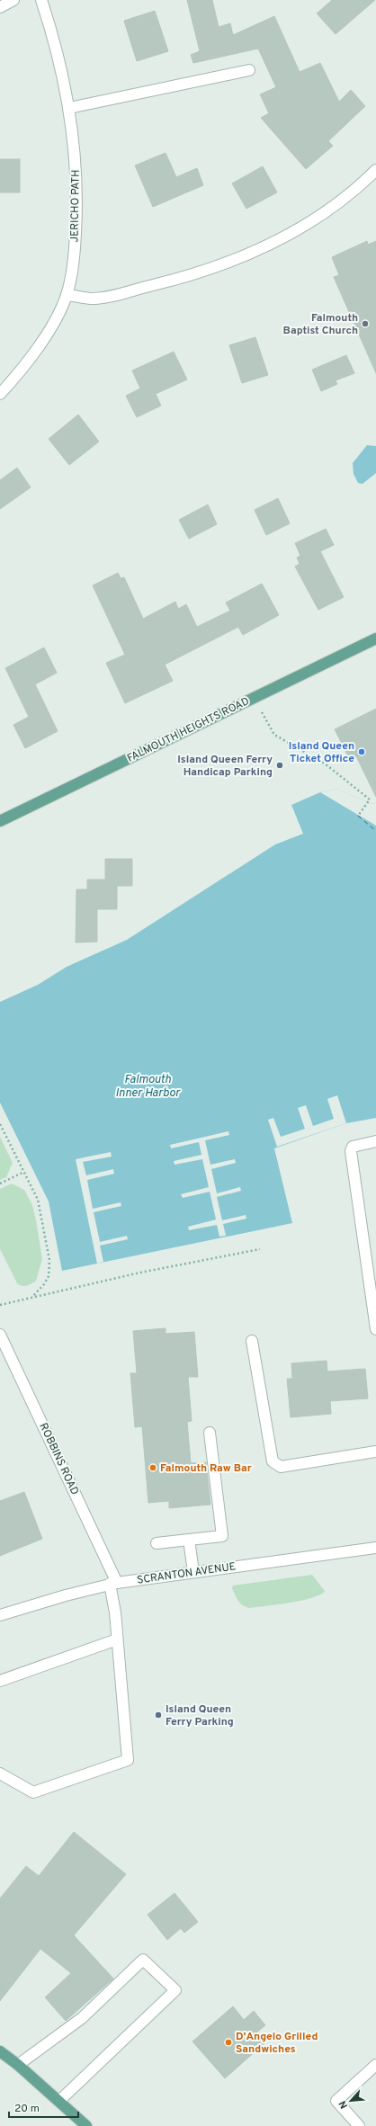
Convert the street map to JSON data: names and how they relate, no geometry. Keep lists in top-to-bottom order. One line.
{"streets":{"main road":["FALMOUTH HEIGHTS ROAD"],"street":["JERICHO PATH","ROBBINS ROAD","SCRANTON AVENUE"]},"crossings":[["ROBBINS ROAD","SCRANTON AVENUE"]],"water":["Falmouth Inner Harbor"],"places":["Falmouth Baptist Church","Island Queen Ticket Office","Island Queen Ferry Handicap Parking","Falmouth Raw Bar","Island Queen Ferry Parking","D'Angelo Grilled Sandwiches"],"scale_bar":"20 m","north":"bottom left"}
